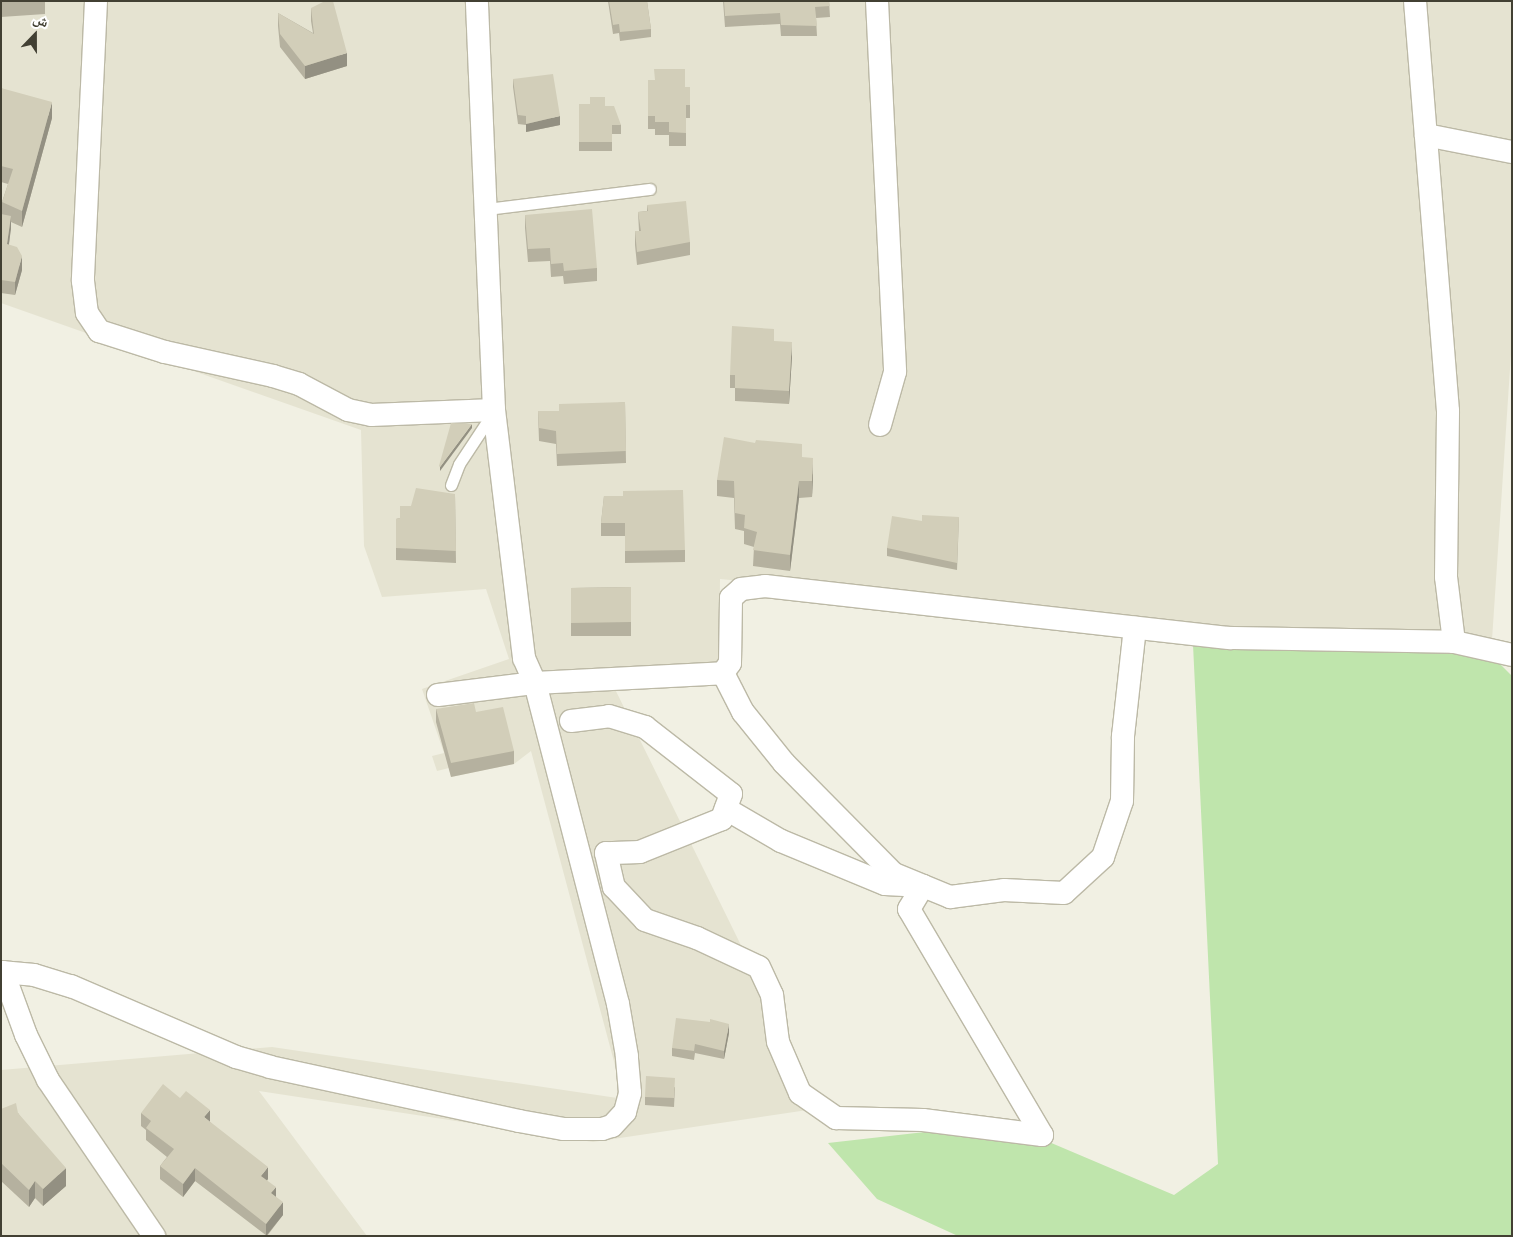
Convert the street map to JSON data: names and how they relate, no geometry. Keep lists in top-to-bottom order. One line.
{"north":"top"}
